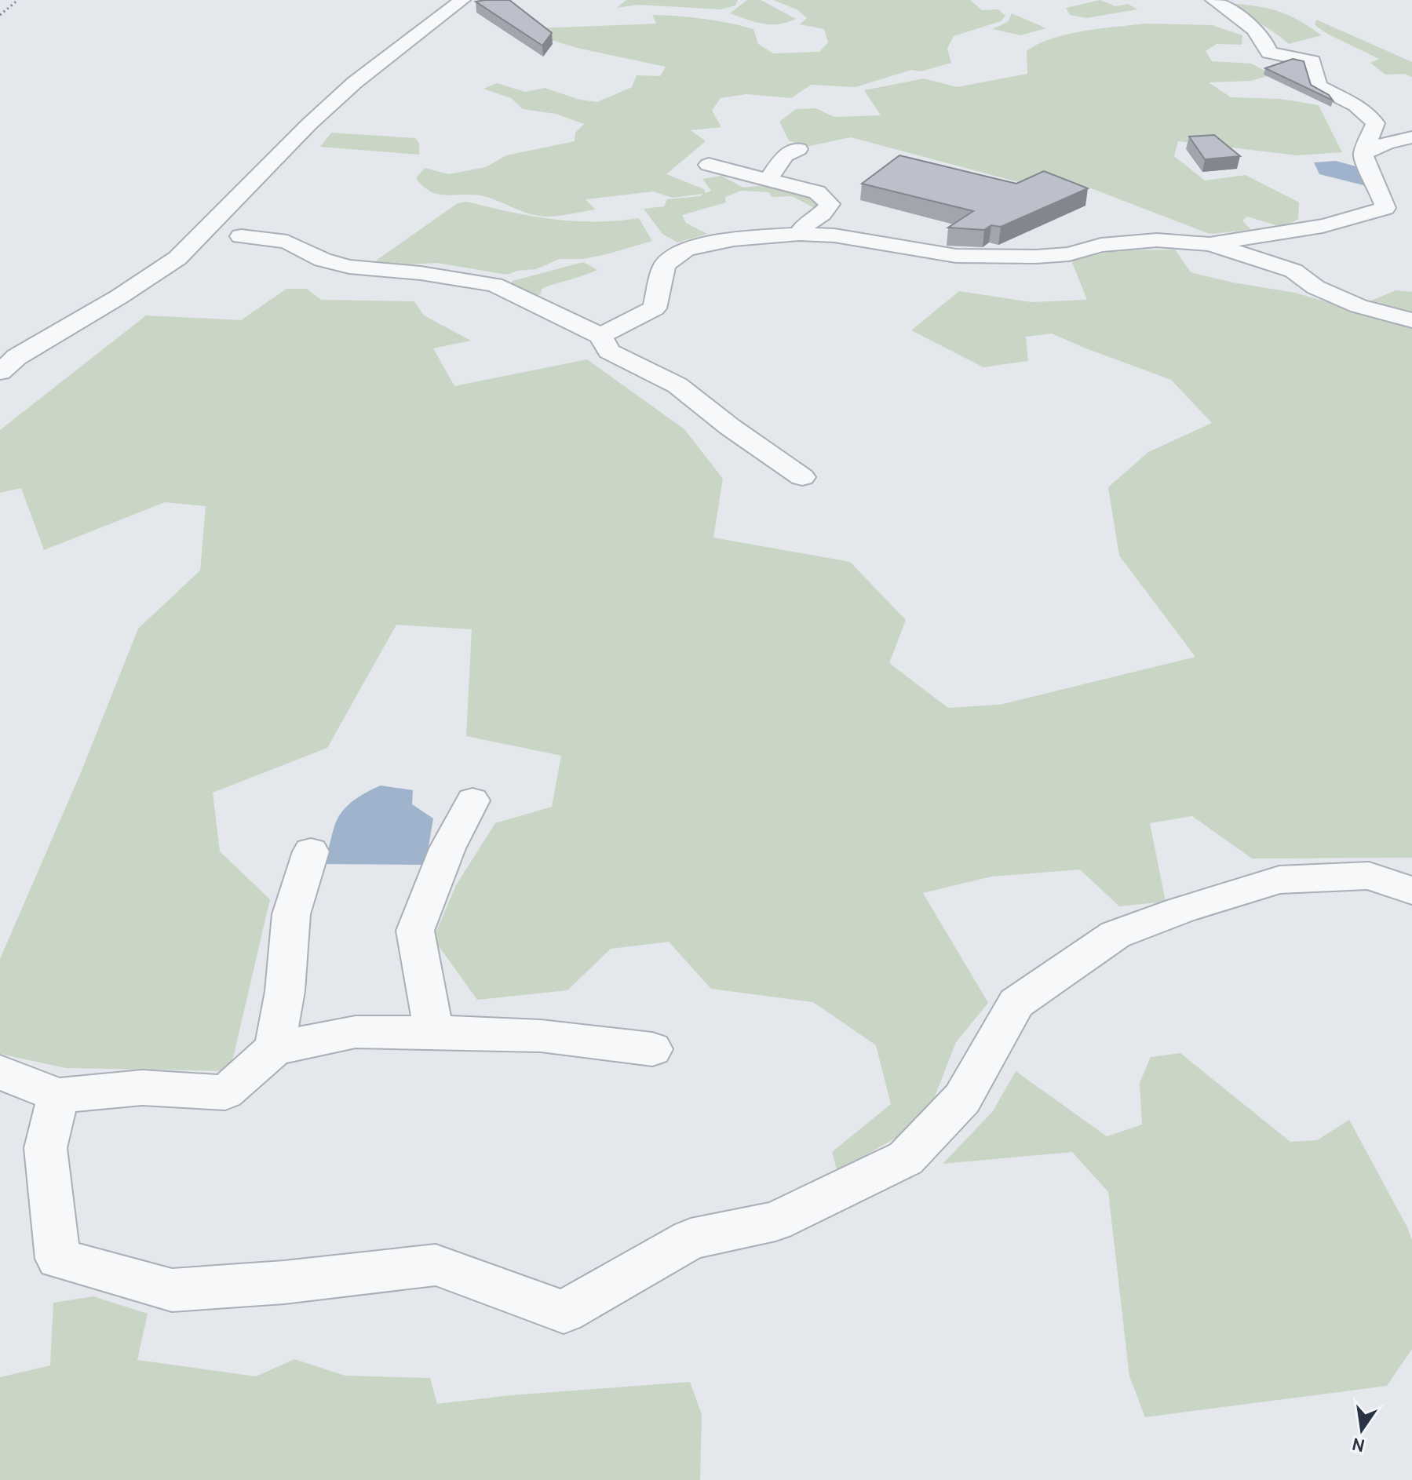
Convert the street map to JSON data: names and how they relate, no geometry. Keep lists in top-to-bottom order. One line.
{"north":"bottom"}
